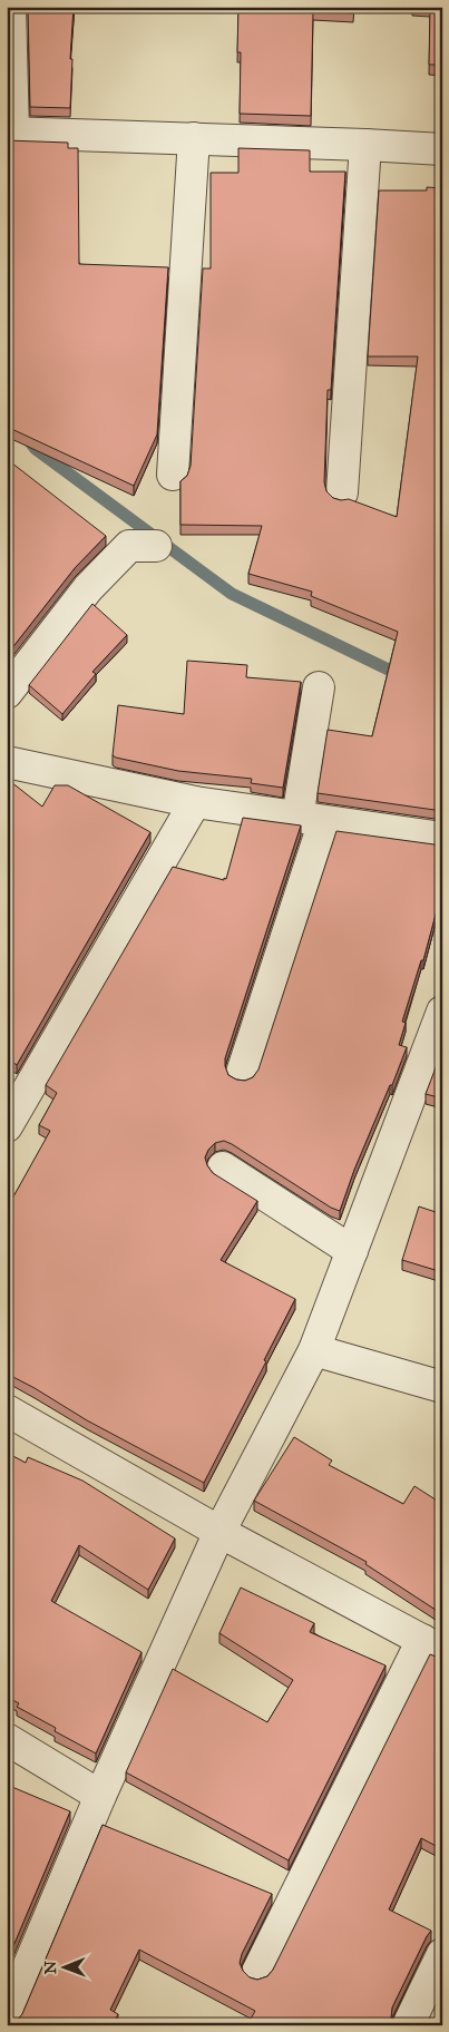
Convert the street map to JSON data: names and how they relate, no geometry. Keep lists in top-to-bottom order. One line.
{"north":"left"}
